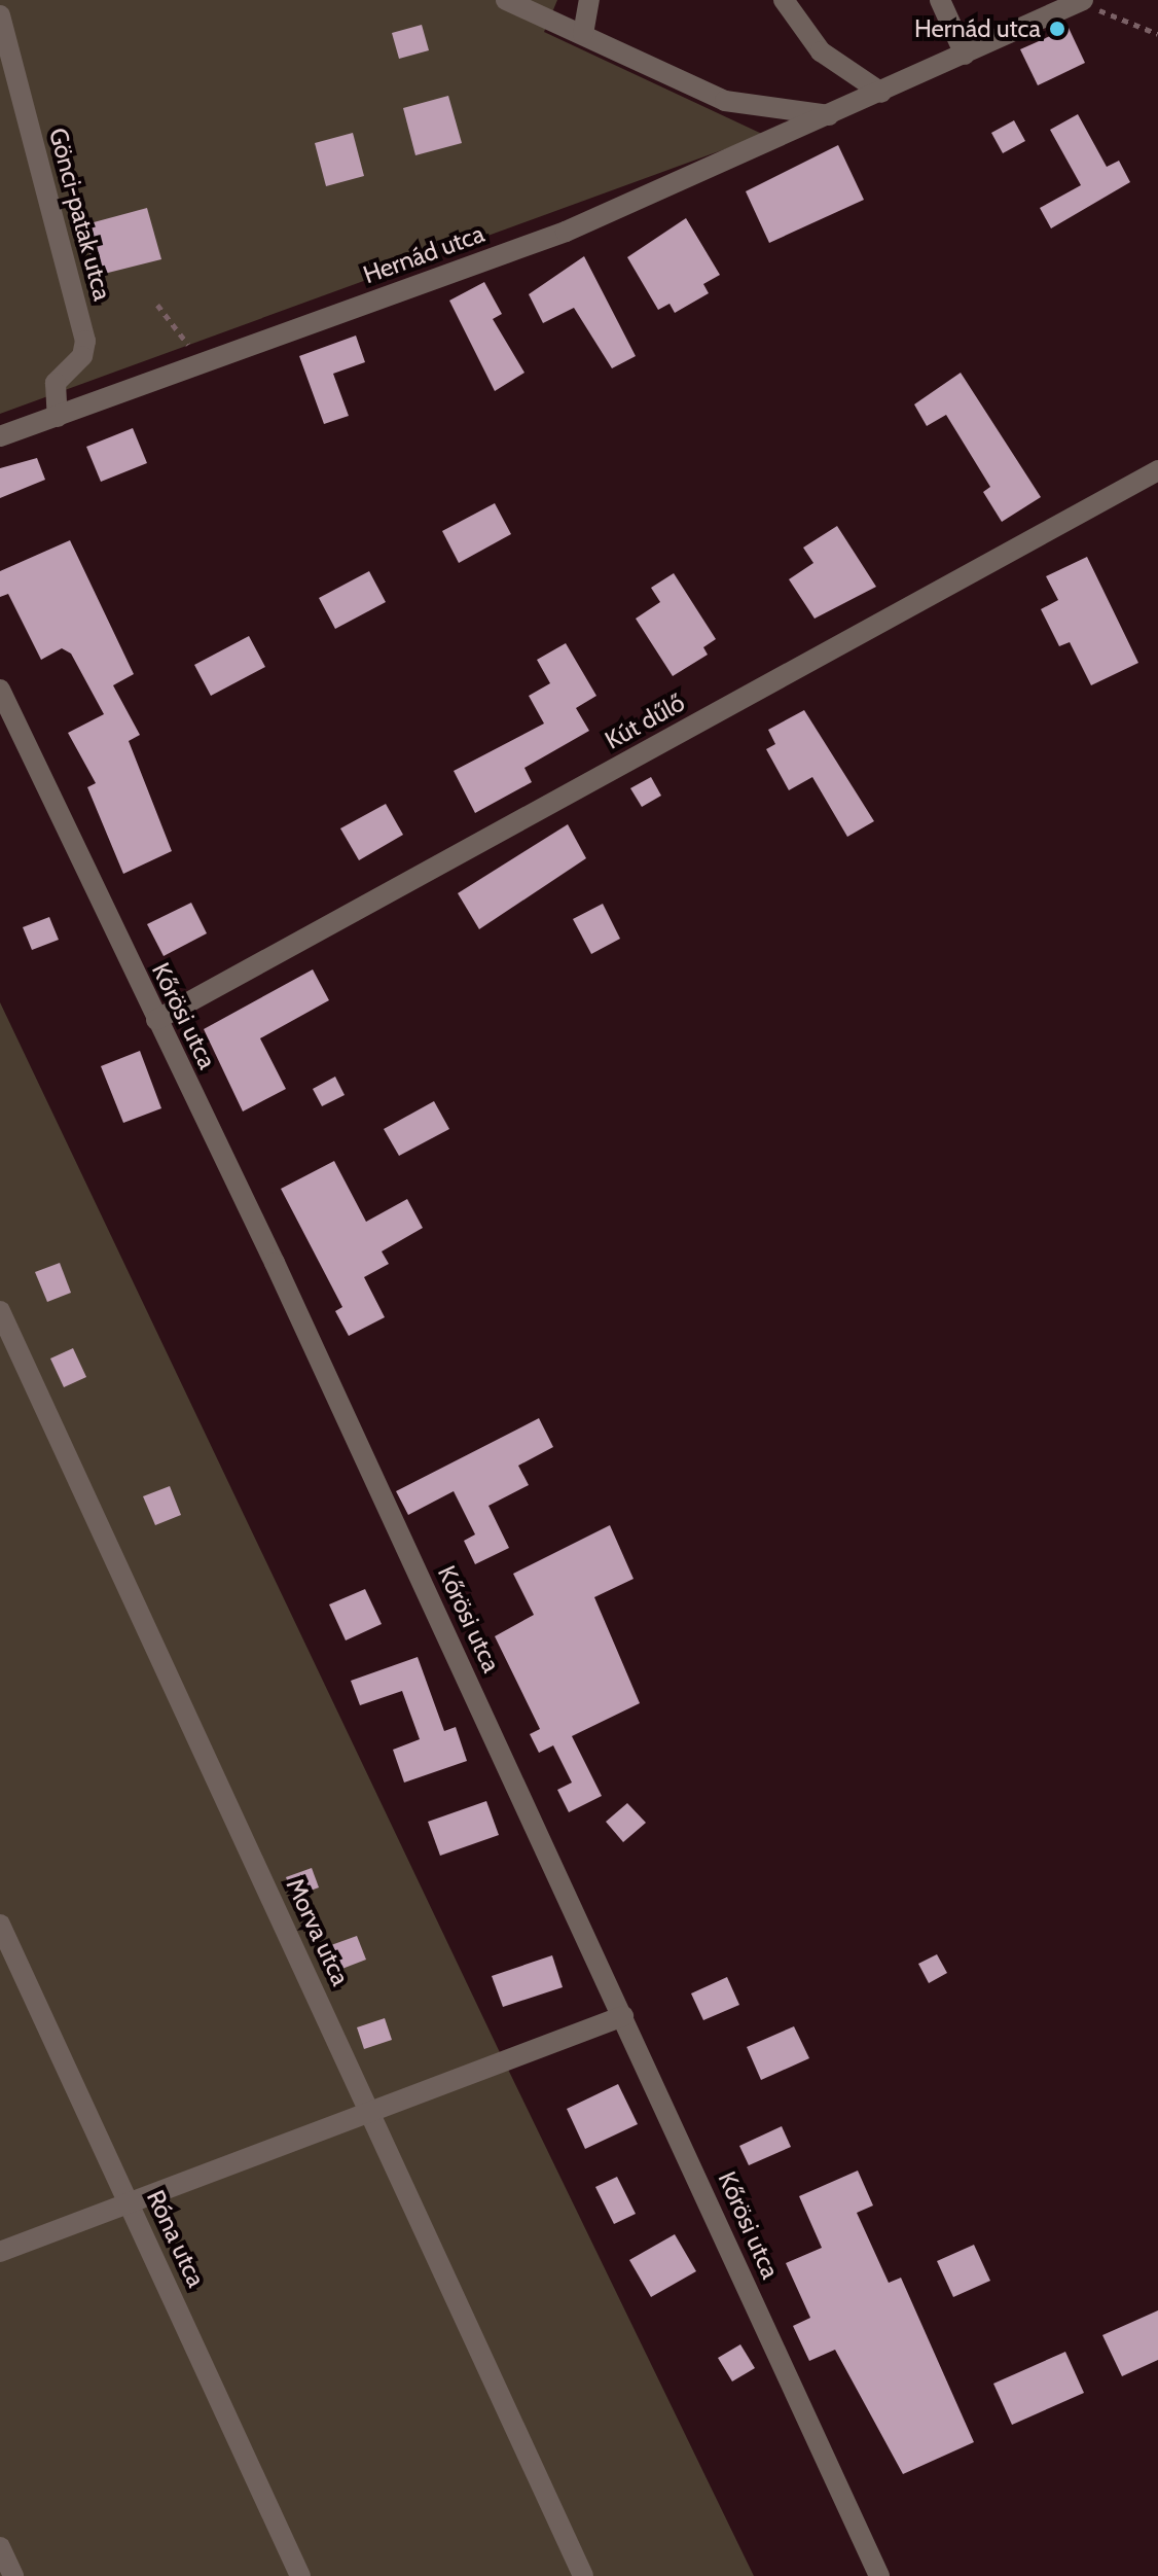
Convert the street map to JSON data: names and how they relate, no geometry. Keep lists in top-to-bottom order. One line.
{"streets":{"street":["Gönci-patak utca","Hernád utca","Kút dűlő","Kőrösi utca","Morva utca","Róna utca"]},"crossings":[["Gönci-patak utca","Hernád utca"],["Kút dűlő","Kőrösi utca"]],"places":["Hernád utca"]}
